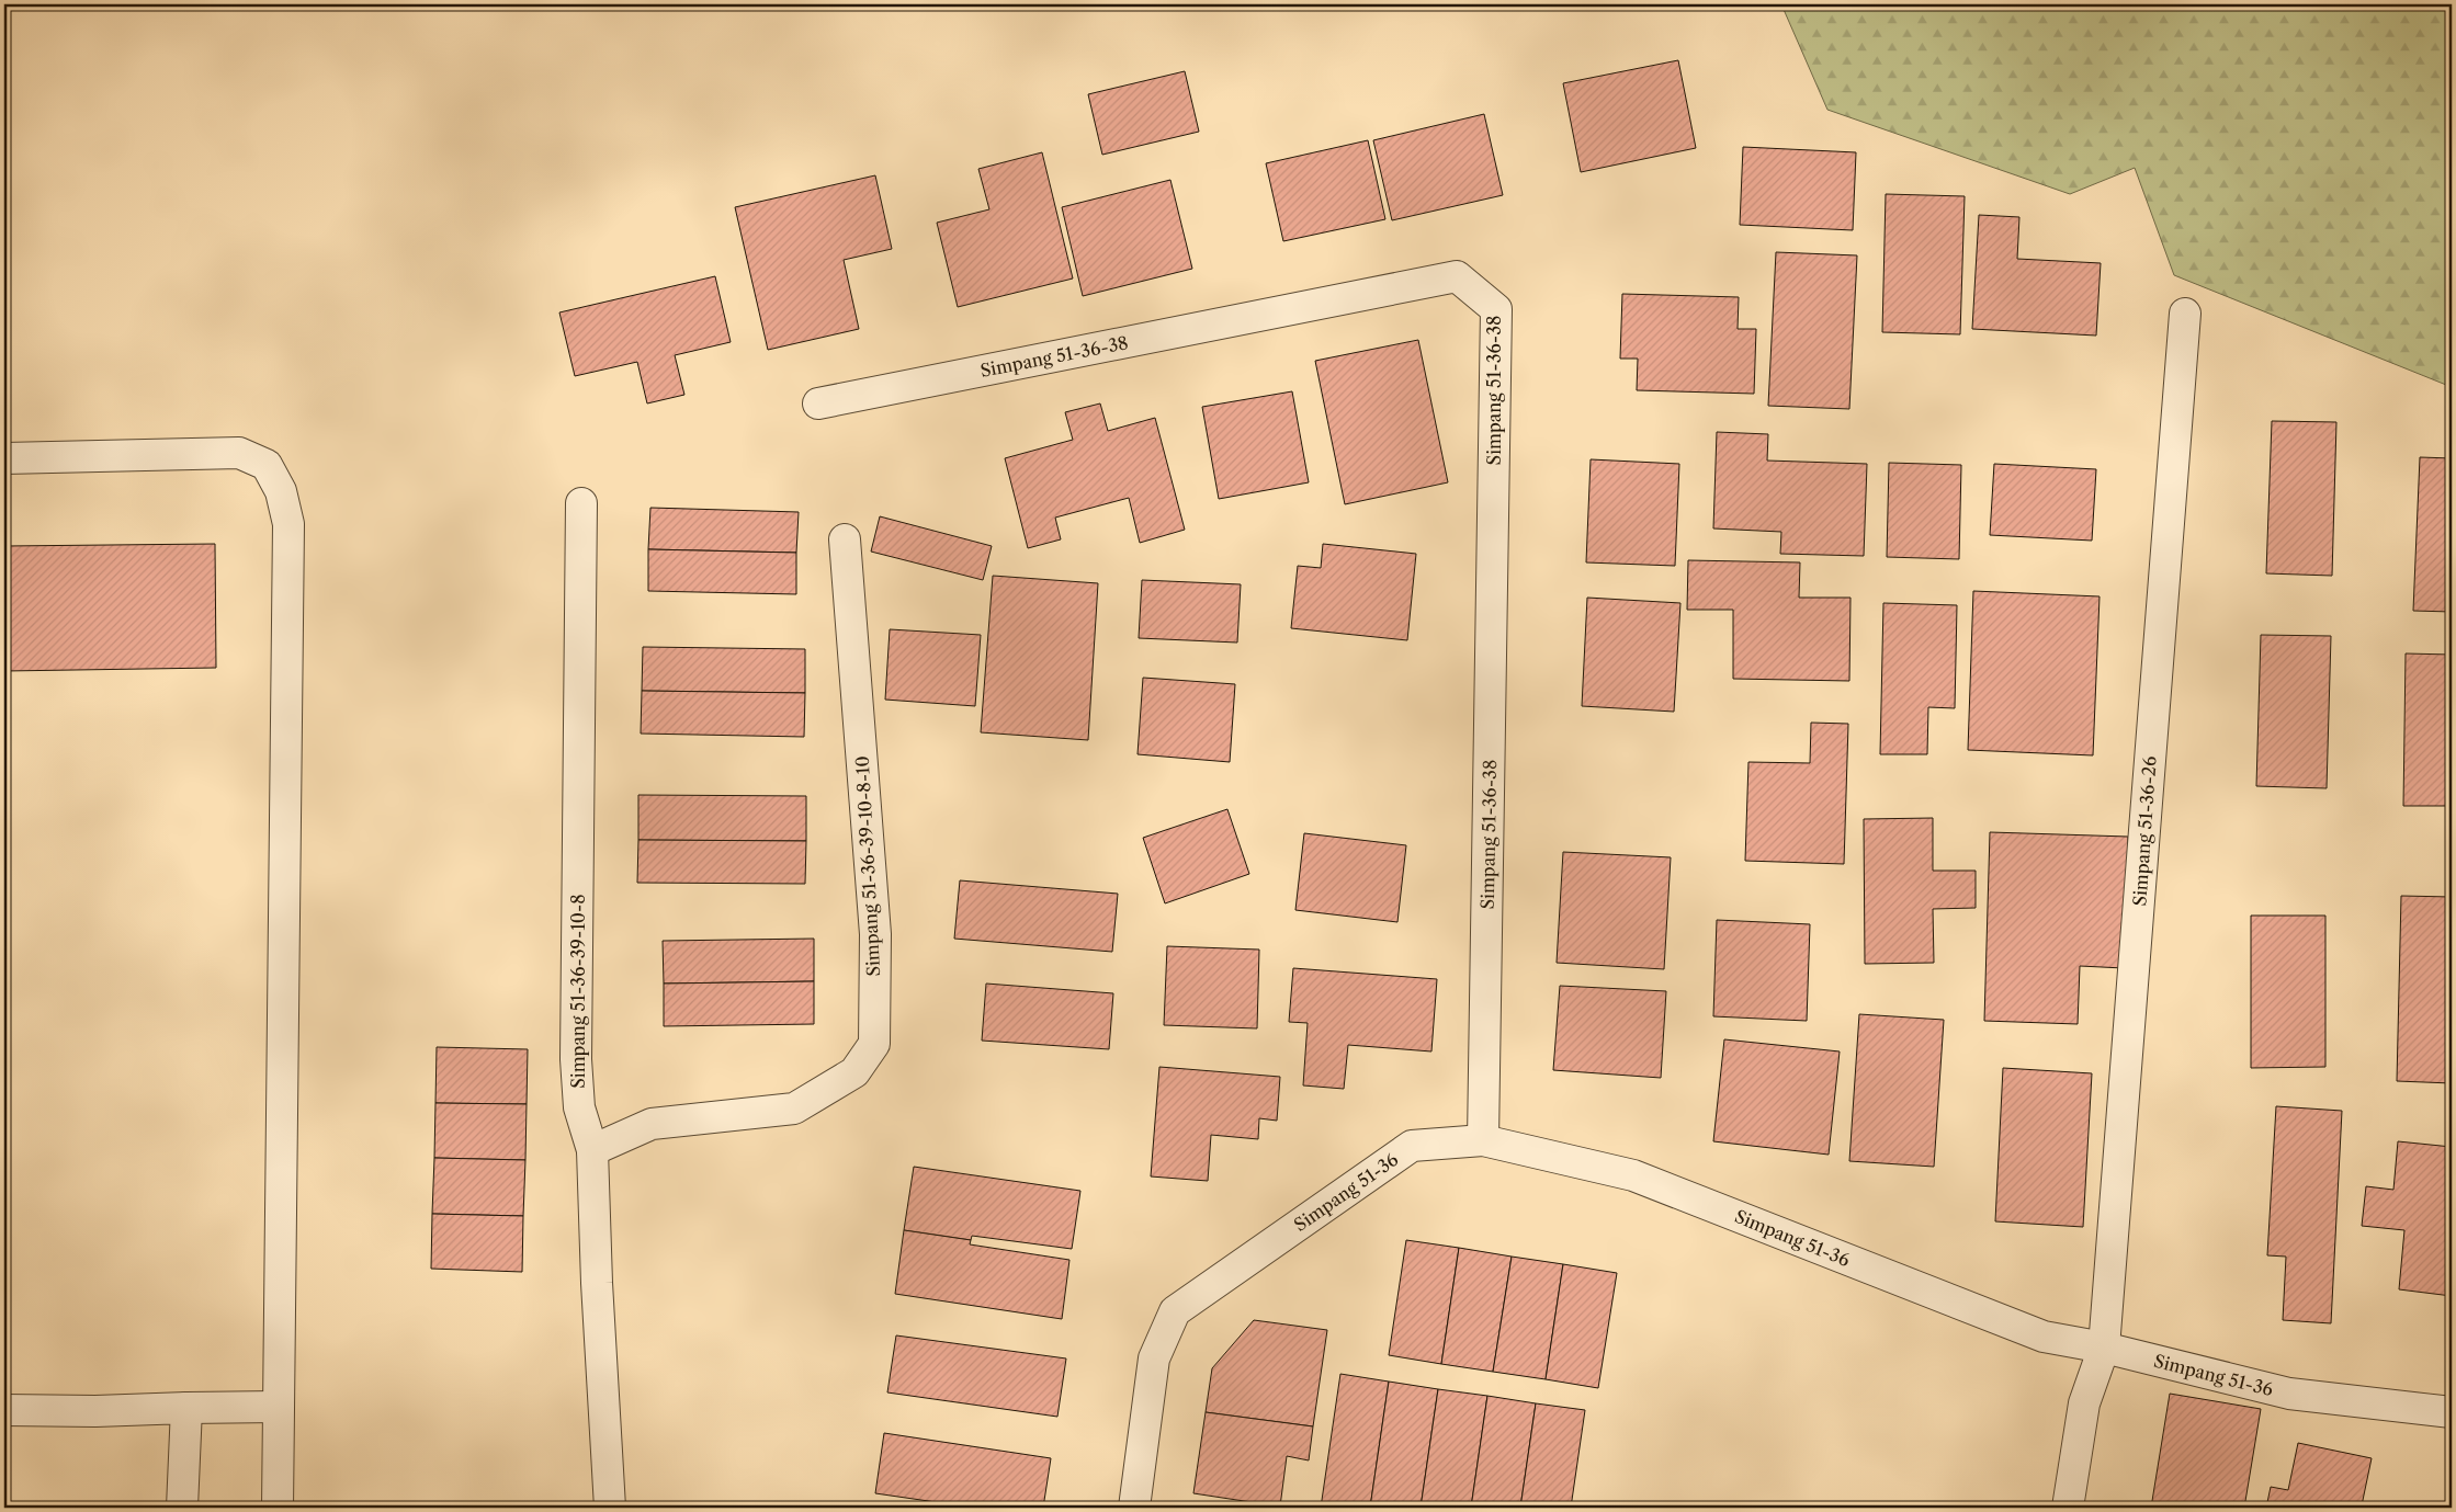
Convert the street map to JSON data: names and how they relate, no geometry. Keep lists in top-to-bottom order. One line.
{"streets":{"street":["Simpang 51-36-38","Simpang 51-36-26","Simpang 51-36-39-10-8-10","Simpang 51-36-39-10-8","Simpang 51-36"]},"crossings":[["Simpang 51-36-38","Simpang 51-36"],["Simpang 51-36-26","Simpang 51-36"],["Simpang 51-36-39-10-8-10","Simpang 51-36-39-10-8"]]}
